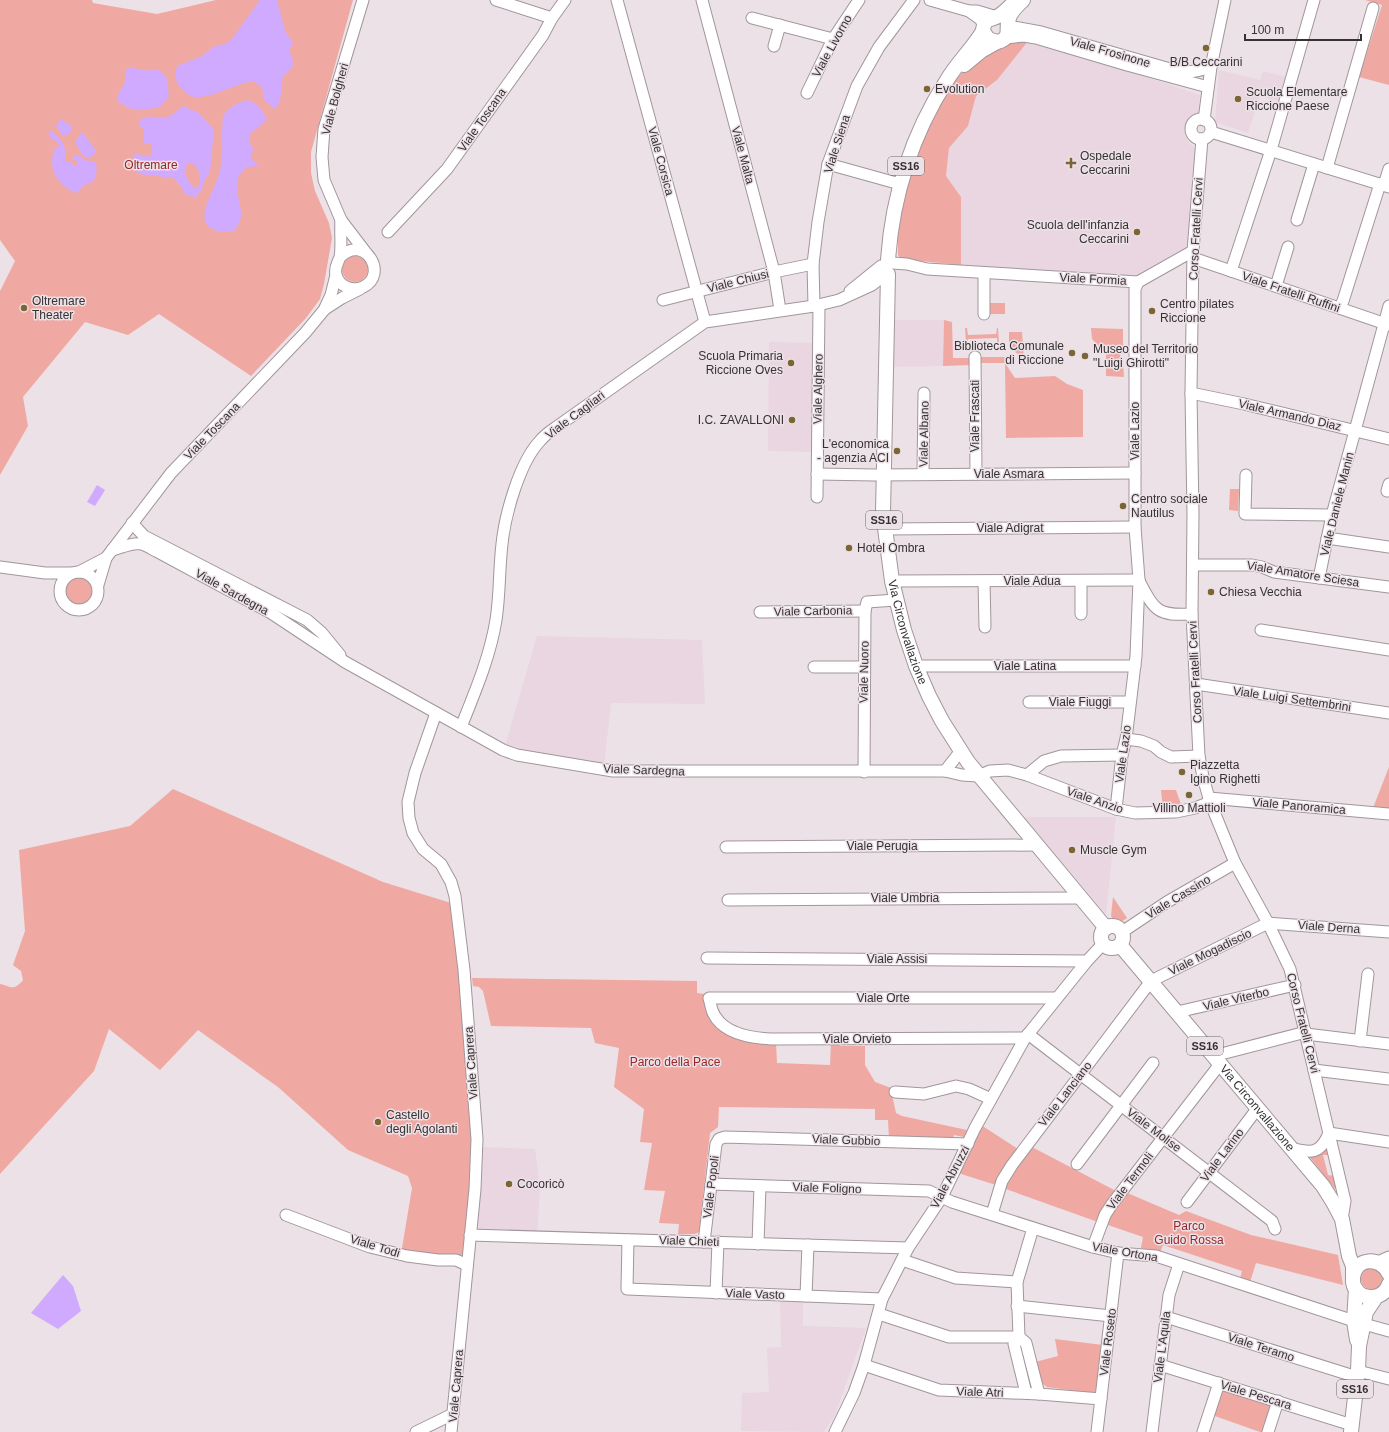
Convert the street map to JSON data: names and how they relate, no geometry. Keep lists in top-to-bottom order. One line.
{"streets":{"main road":["SS16","Via Circonvallazione"],"street":["Viale Livorno","Viale Frosinone","Viale Bolgheri","Viale Toscana","Viale Siena","Viale Malta","Viale Corsica","Corso Fratelli Cervi","Viale Formia","Viale Chiusi","Viale Fratelli Ruffini","Viale Alghero","Viale Cagliari","Viale Armando Diaz","Viale Frascati","Viale Lazio","Viale Albano","Viale Asmara","Viale Daniele Manin","Viale Adigrat","Viale Amatore Sciesa","Viale Adua","Viale Sardegna","Viale Carbonia","Viale Latina","Viale Nuoro","Viale Luigi Settembrini","Viale Fiuggi","Viale Anzio","Viale Panoramica","Viale Perugia","Viale Cassino","Viale Umbria","Viale Derna","Viale Mogadiscio","Viale Assisi","Viale Orte","Viale Viterbo","Viale Orvieto","Viale Caprera","Viale Lanciano","Viale Molise","Viale Gubbio","Viale Larino","Viale Abruzzi","Viale Termoli","Viale Popoli","Viale Foligno","Viale Chieti","Viale Todi","Viale Ortona","Viale Vasto","Viale Roseto","Viale L'Aquila","Viale Teramo","Viale Atri","Viale Pescara"]},"crossings":[["Viale Frosinone","Via Circonvallazione"],["Viale Bolgheri","Viale Toscana"],["Viale Toscana","Viale Sardegna"],["Viale Siena","Viale Chiusi"],["Viale Siena","Viale Alghero"],["Viale Siena","Viale Cagliari"],["Viale Malta","Viale Chiusi"],["Viale Malta","Viale Cagliari"],["Viale Corsica","Viale Chiusi"],["Viale Corsica","Viale Cagliari"],["SS16","Corso Fratelli Cervi"],["SS16","Via Circonvallazione"],["SS16","Viale Ortona"],["SS16","Viale Teramo"],["SS16","Viale Pescara"],["Corso Fratelli Cervi","Viale Formia"],["Corso Fratelli Cervi","Viale Fratelli Ruffini"],["Corso Fratelli Cervi","Viale Armando Diaz"],["Corso Fratelli Cervi","Viale Lazio"],["Corso Fratelli Cervi","Viale Amatore Sciesa"],["Corso Fratelli Cervi","Via Circonvallazione"],["Corso Fratelli Cervi","Viale Luigi Settembrini"],["Corso Fratelli Cervi","Viale Anzio"],["Corso Fratelli Cervi","Viale Panoramica"],["Corso Fratelli Cervi","Viale Cassino"],["Corso Fratelli Cervi","Viale Derna"],["Corso Fratelli Cervi","Viale Mogadiscio"],["Corso Fratelli Cervi","Viale Viterbo"],["Viale Formia","Viale Fratelli Ruffini"],["Viale Formia","Viale Cagliari"],["Viale Formia","Viale Lazio"],["Viale Formia","Via Circonvallazione"],["Viale Fratelli Ruffini","Viale Daniele Manin"],["Viale Alghero","Viale Cagliari"],["Viale Cagliari","Viale Sardegna"],["Viale Cagliari","Via Circonvallazione"],["Viale Armando Diaz","Viale Daniele Manin"],["Viale Frascati","Viale Asmara"],["Viale Lazio","Viale Asmara"],["Viale Lazio","Viale Adigrat"],["Viale Lazio","Viale Adua"],["Viale Lazio","Viale Latina"],["Viale Lazio","Viale Fiuggi"],["Viale Lazio","Viale Anzio"],["Viale Albano","Viale Asmara"],["Viale Asmara","Via Circonvallazione"],["Viale Daniele Manin","Viale Amatore Sciesa"],["Viale Adigrat","Via Circonvallazione"],["Viale Adua","Via Circonvallazione"],["Viale Sardegna","Via Circonvallazione"],["Viale Sardegna","Viale Nuoro"],["Viale Sardegna","Viale Anzio"],["Viale Sardegna","Viale Caprera"],["Viale Carbonia","Viale Nuoro"],["Via Circonvallazione","Viale Latina"],["Via Circonvallazione","Viale Anzio"],["Via Circonvallazione","Viale Perugia"],["Via Circonvallazione","Viale Cassino"],["Via Circonvallazione","Viale Umbria"],["Via Circonvallazione","Viale Mogadiscio"],["Via Circonvallazione","Viale Viterbo"],["Via Circonvallazione","Viale Lanciano"],["Via Circonvallazione","Viale Larino"],["Via Circonvallazione","Viale Abruzzi"],["Via Circonvallazione","Viale Termoli"],["Viale Anzio","Viale Panoramica"],["Viale Cassino","Viale Abruzzi"],["Viale Derna","Viale Mogadiscio"],["Viale Mogadiscio","Viale Lanciano"],["Viale Assisi","Viale Abruzzi"],["Viale Orte","Viale Orvieto"],["Viale Orte","Viale Abruzzi"],["Viale Orvieto","Viale Molise"],["Viale Orvieto","Viale Abruzzi"],["Viale Caprera","Viale Chieti"],["Viale Caprera","Viale Todi"],["Viale Lanciano","Viale Molise"],["Viale Lanciano","Viale Ortona"],["Viale Molise","Viale Larino"],["Viale Molise","Viale Abruzzi"],["Viale Molise","Viale Termoli"],["Viale Gubbio","Viale Abruzzi"],["Viale Gubbio","Viale Popoli"],["Viale Abruzzi","Viale Foligno"],["Viale Abruzzi","Viale Chieti"],["Viale Abruzzi","Viale Ortona"],["Viale Abruzzi","Viale Vasto"],["Viale Abruzzi","Viale Atri"],["Viale Termoli","Viale Ortona"],["Viale Popoli","Viale Foligno"],["Viale Popoli","Viale Chieti"],["Viale Foligno","Viale Ortona"],["Viale Chieti","Viale Vasto"],["Viale Ortona","Viale Roseto"],["Viale Ortona","Viale L'Aquila"],["Viale Roseto","Viale Atri"],["Viale L'Aquila","Viale Teramo"],["Viale L'Aquila","Viale Pescara"]],"parks":["Oltremare","Parco della Pace","Parco Guido Rossa"],"places":{"other":["B/B Ceccarini","Evolution","Scuola Elementare Riccione Paese","Scuola dell'infanzia Ceccarini","Oltremare Theater","Centro pilates Riccione","Biblioteca Comunale di Riccione","Museo del Territorio \"Luigi Ghirotti\"","Scuola Primaria Riccione Oves","I.C. ZAVALLONI","L'economica - agenzia ACI","Centro sociale Nautilus","Hotel Ombra","Chiesa Vecchia","Piazzetta Igino Righetti","Villino Mattioli","Muscle Gym","Castello degli Agolanti","Cocoricò"],"health":["Ospedale Ceccarini"]},"scale_bar":"100 m"}
